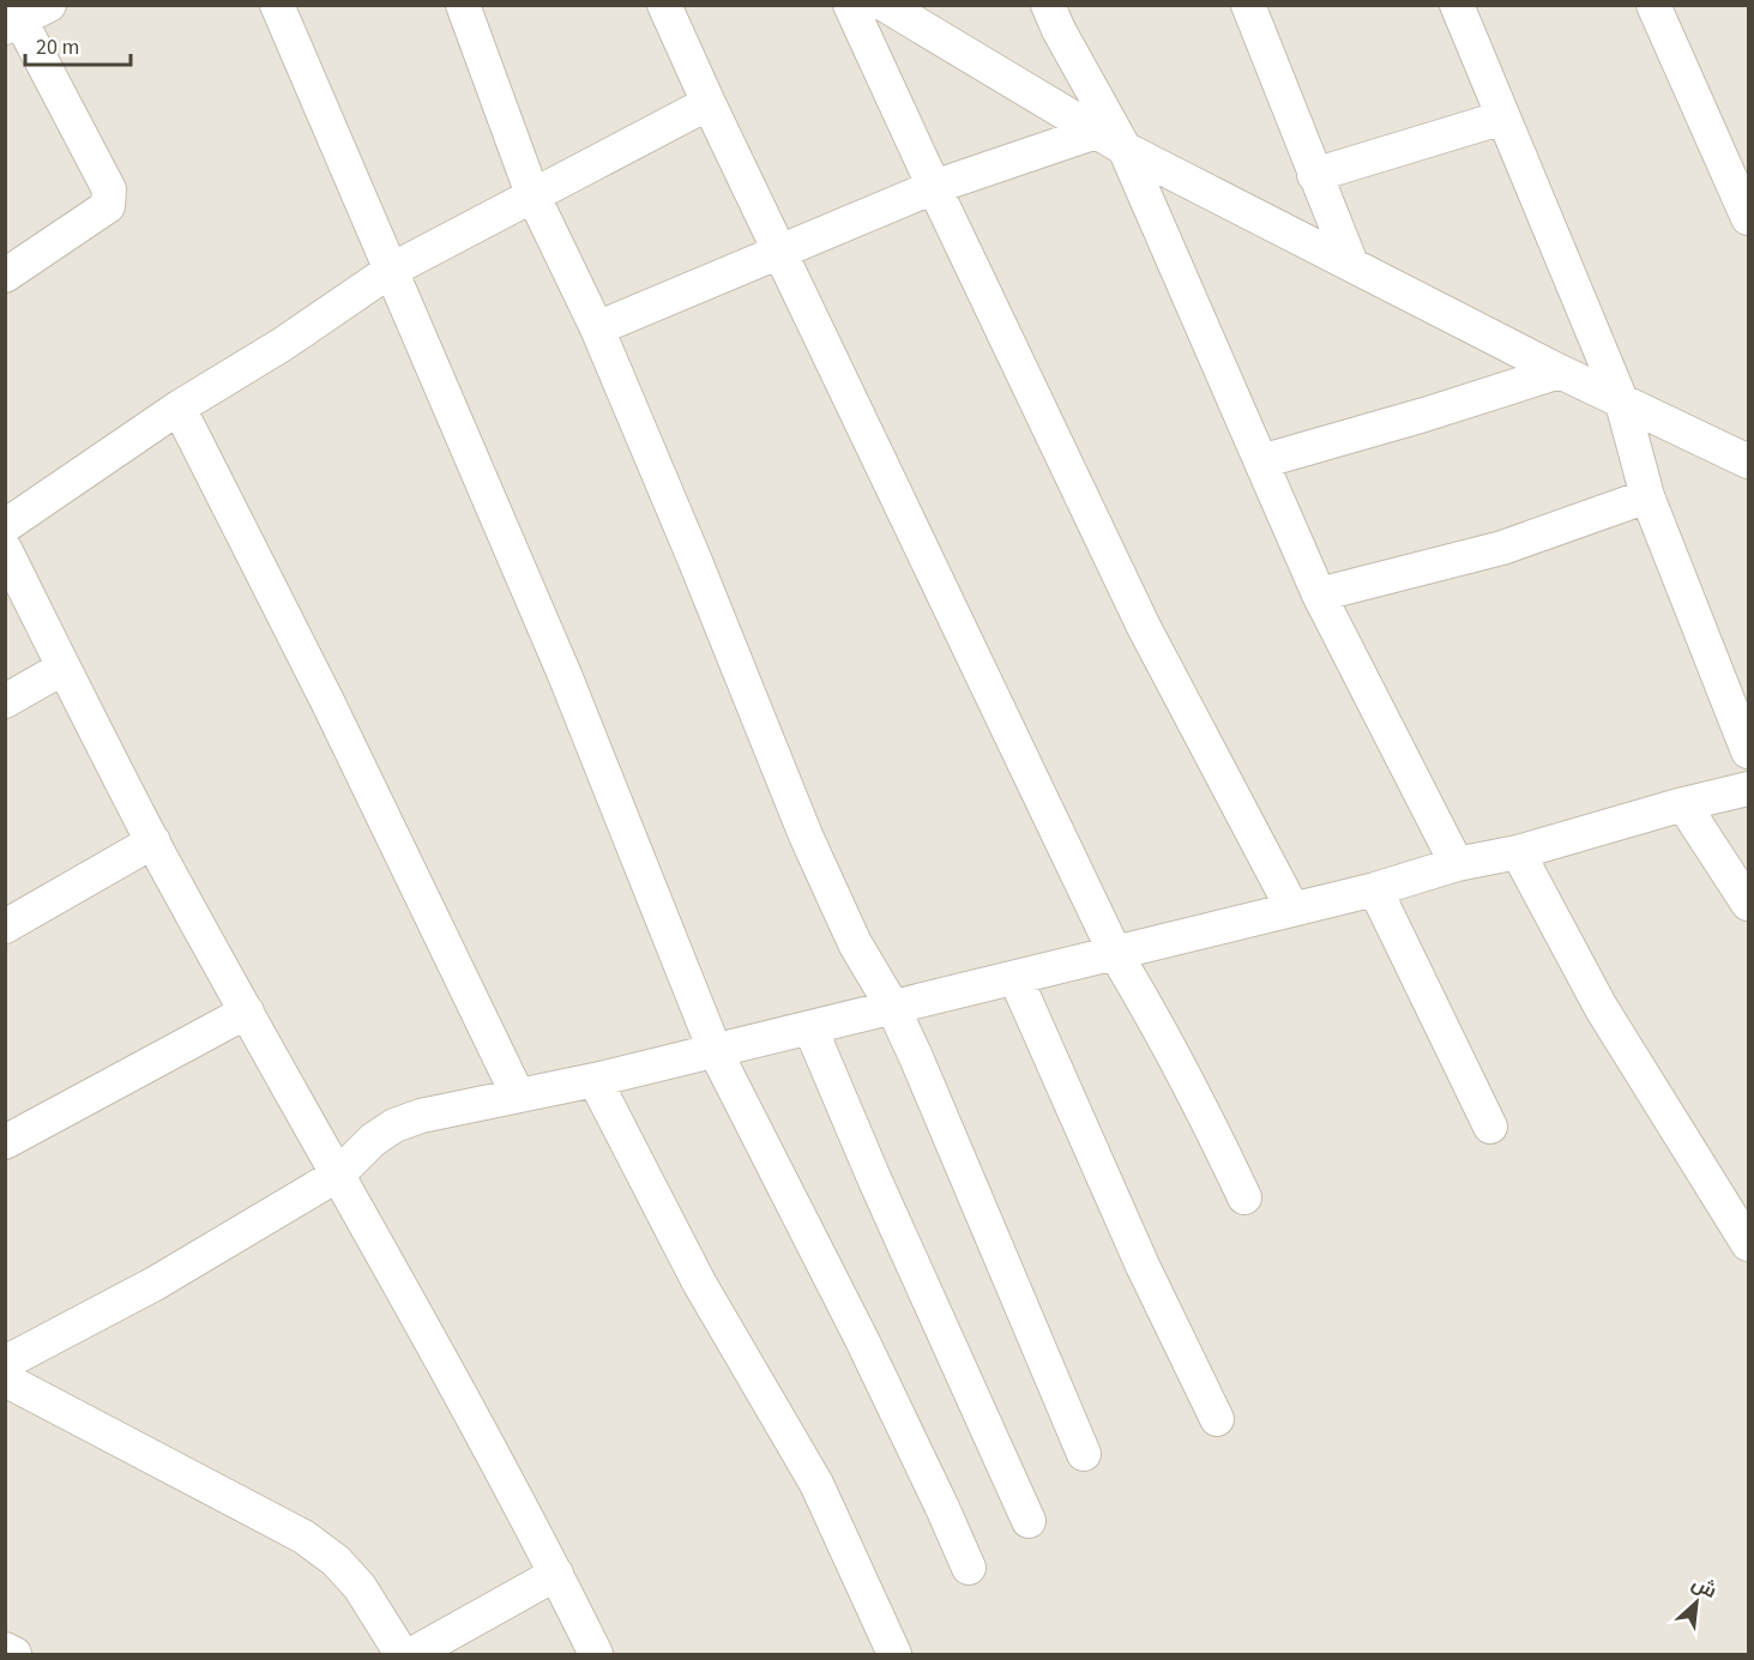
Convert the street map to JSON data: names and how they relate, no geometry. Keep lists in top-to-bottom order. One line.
{"scale_bar":"20 m","north":"top right"}
